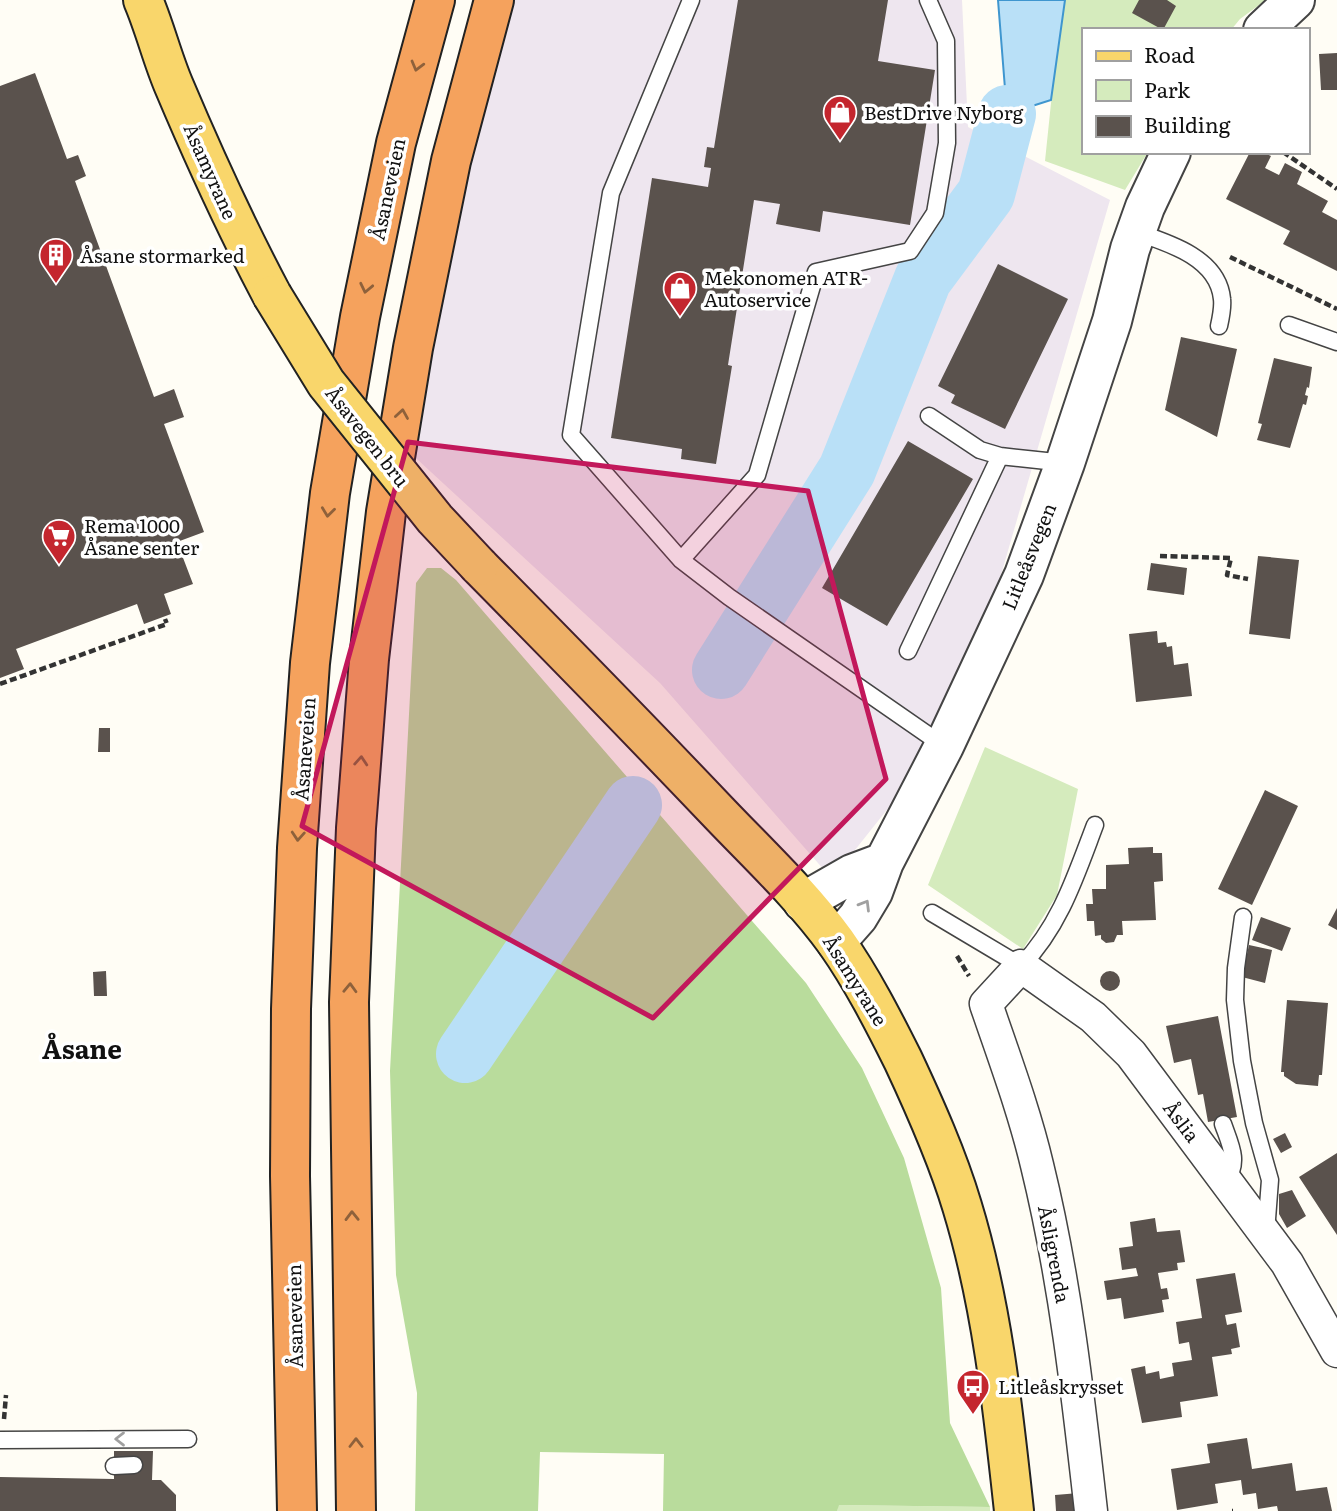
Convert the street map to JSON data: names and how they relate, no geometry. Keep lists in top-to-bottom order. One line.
{"streets":{"highway":["Åsaneveien"],"main road":["Åsamyrane","Åsavegen bru"],"street":["Litleåsvegen","Åslia","Åsligrenda"]},"crossings":[["Åsamyrane","Åsavegen bru"],["Åsamyrane","Litleåsvegen"],["Åslia","Åsligrenda"]],"districts":["Åsane"],"places":{"shop":["BestDrive Nyborg","Mekonomen ATR- Autoservice"],"building":["Åsane stormarked"],"supermarket":["Rema 1000 Åsane senter"],"bus stop":["Litleåskrysset"]},"legend":["Road","Park","Building"]}
